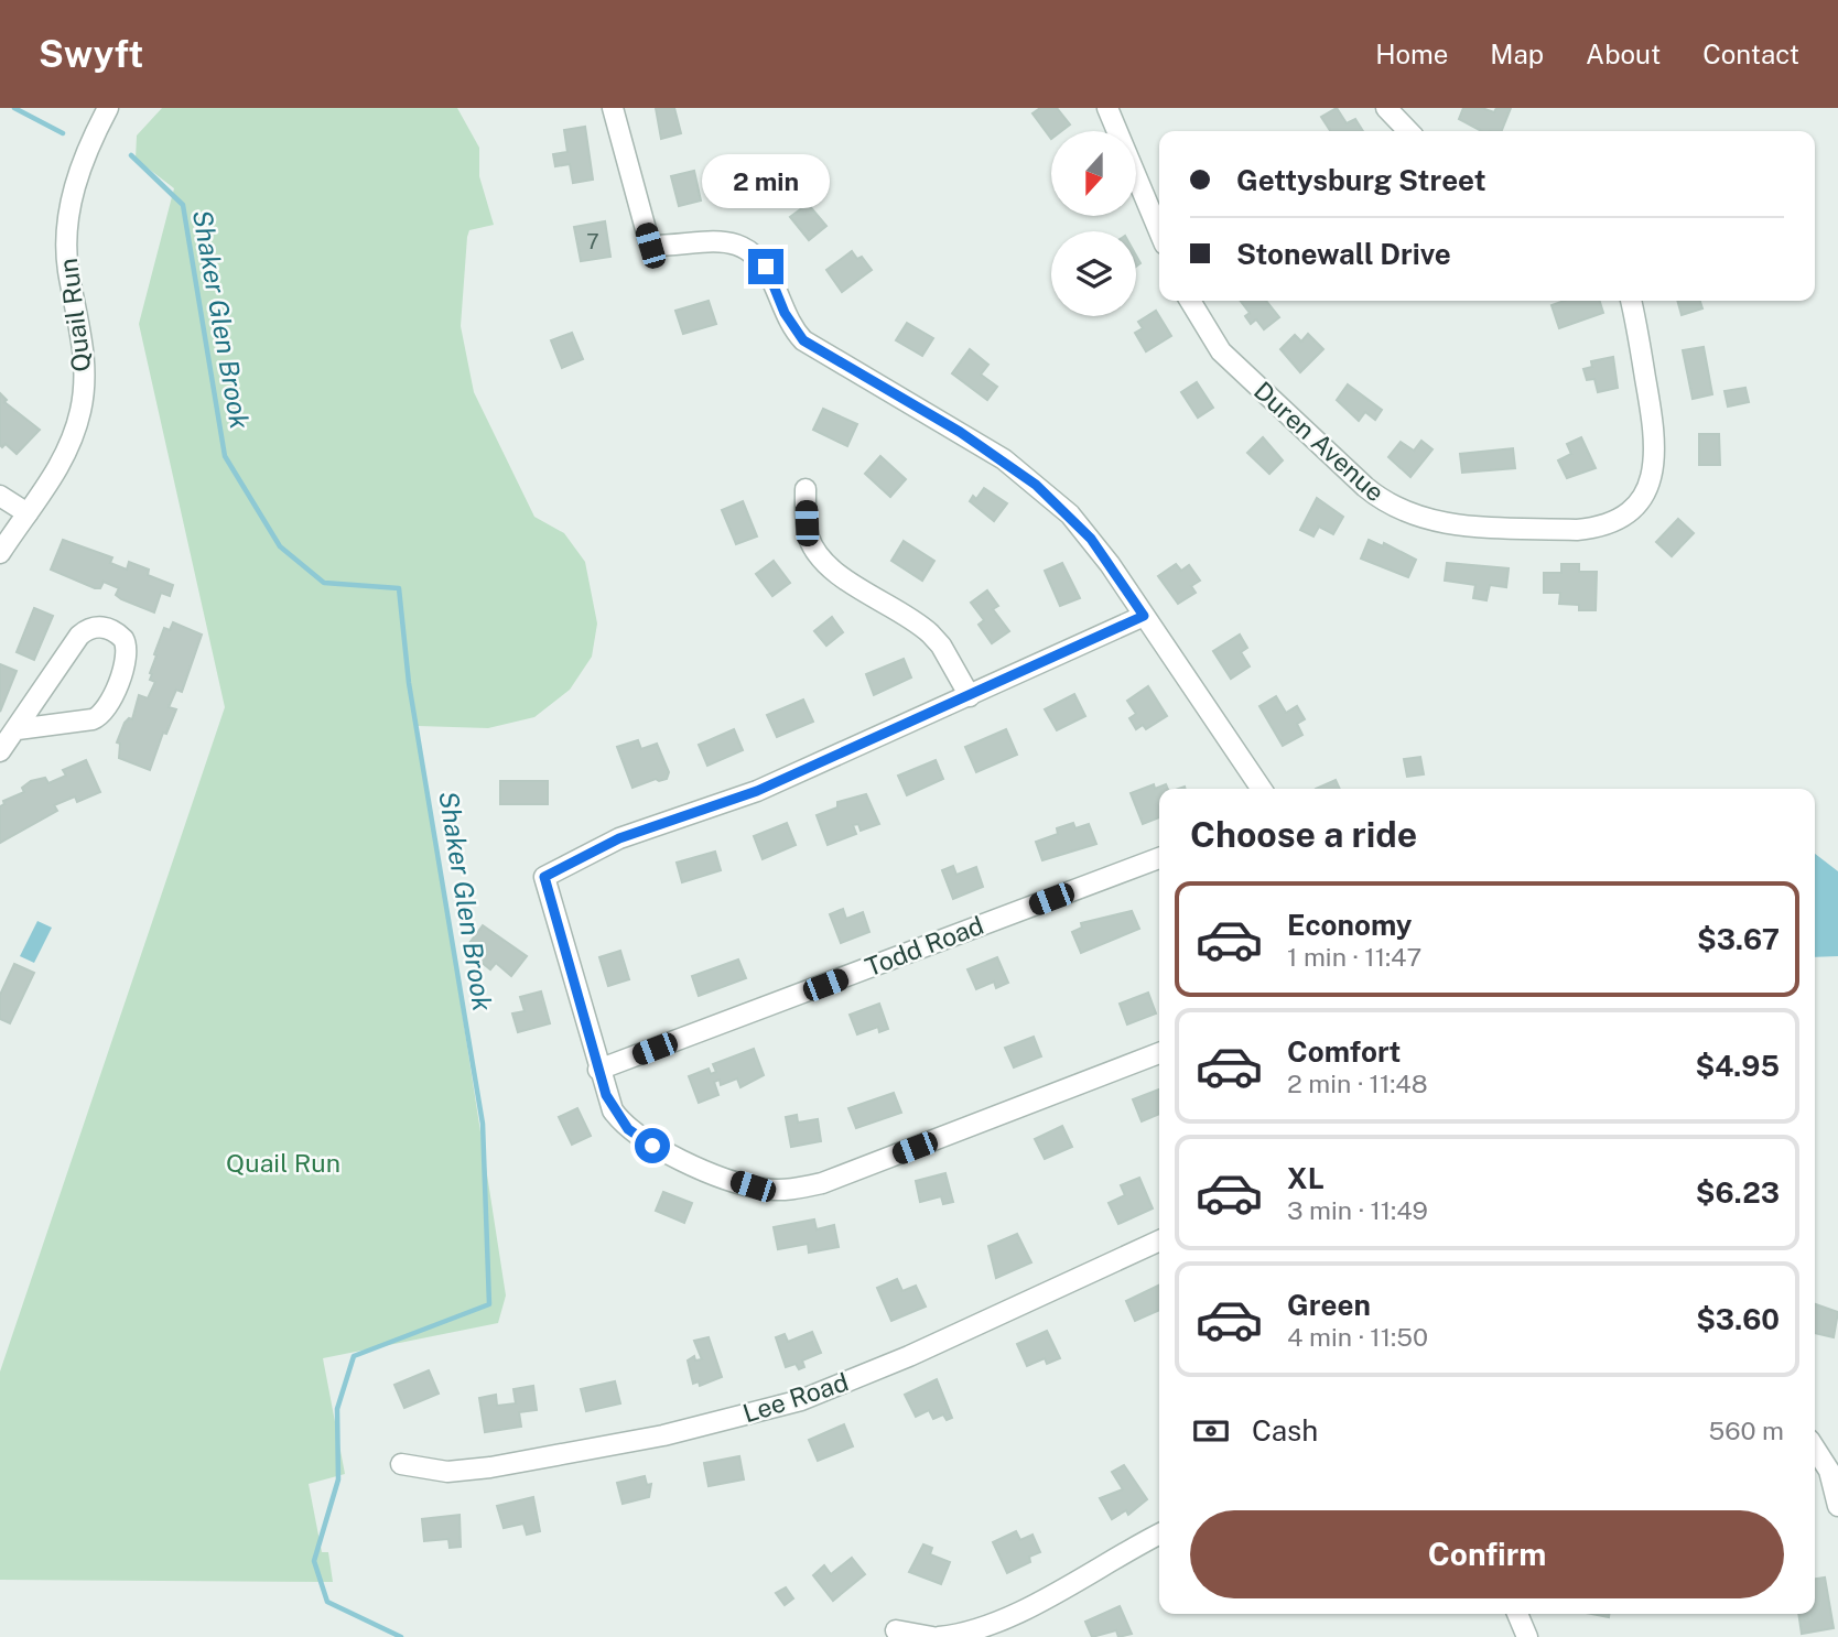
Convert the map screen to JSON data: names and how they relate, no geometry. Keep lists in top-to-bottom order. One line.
{"streets":{"street":["Quail Run","Duren Avenue","Todd Road","Lee Road"]},"water":["Shaker Glen Brook"],"parks":["Quail Run"],"house_numbers":["7"],"north":"bottom","page":{"header":"Swyft","nav":["Home","Map","About","Contact"],"banner":["Gettysburg Street","Stonewall Drive"],"bubble":"2 min","heading":"Choose a ride","list":[{"name":"Economy","note":"1 min · 11:47","value":"$3.67"},{"name":"Comfort","note":"2 min · 11:48","value":"$4.95"},{"name":"XL","note":"3 min · 11:49","value":"$6.23"},{"name":"Green","note":"4 min · 11:50","value":"$3.60"}],"pay":["Cash","560 m"],"buttons":"Confirm"}}
